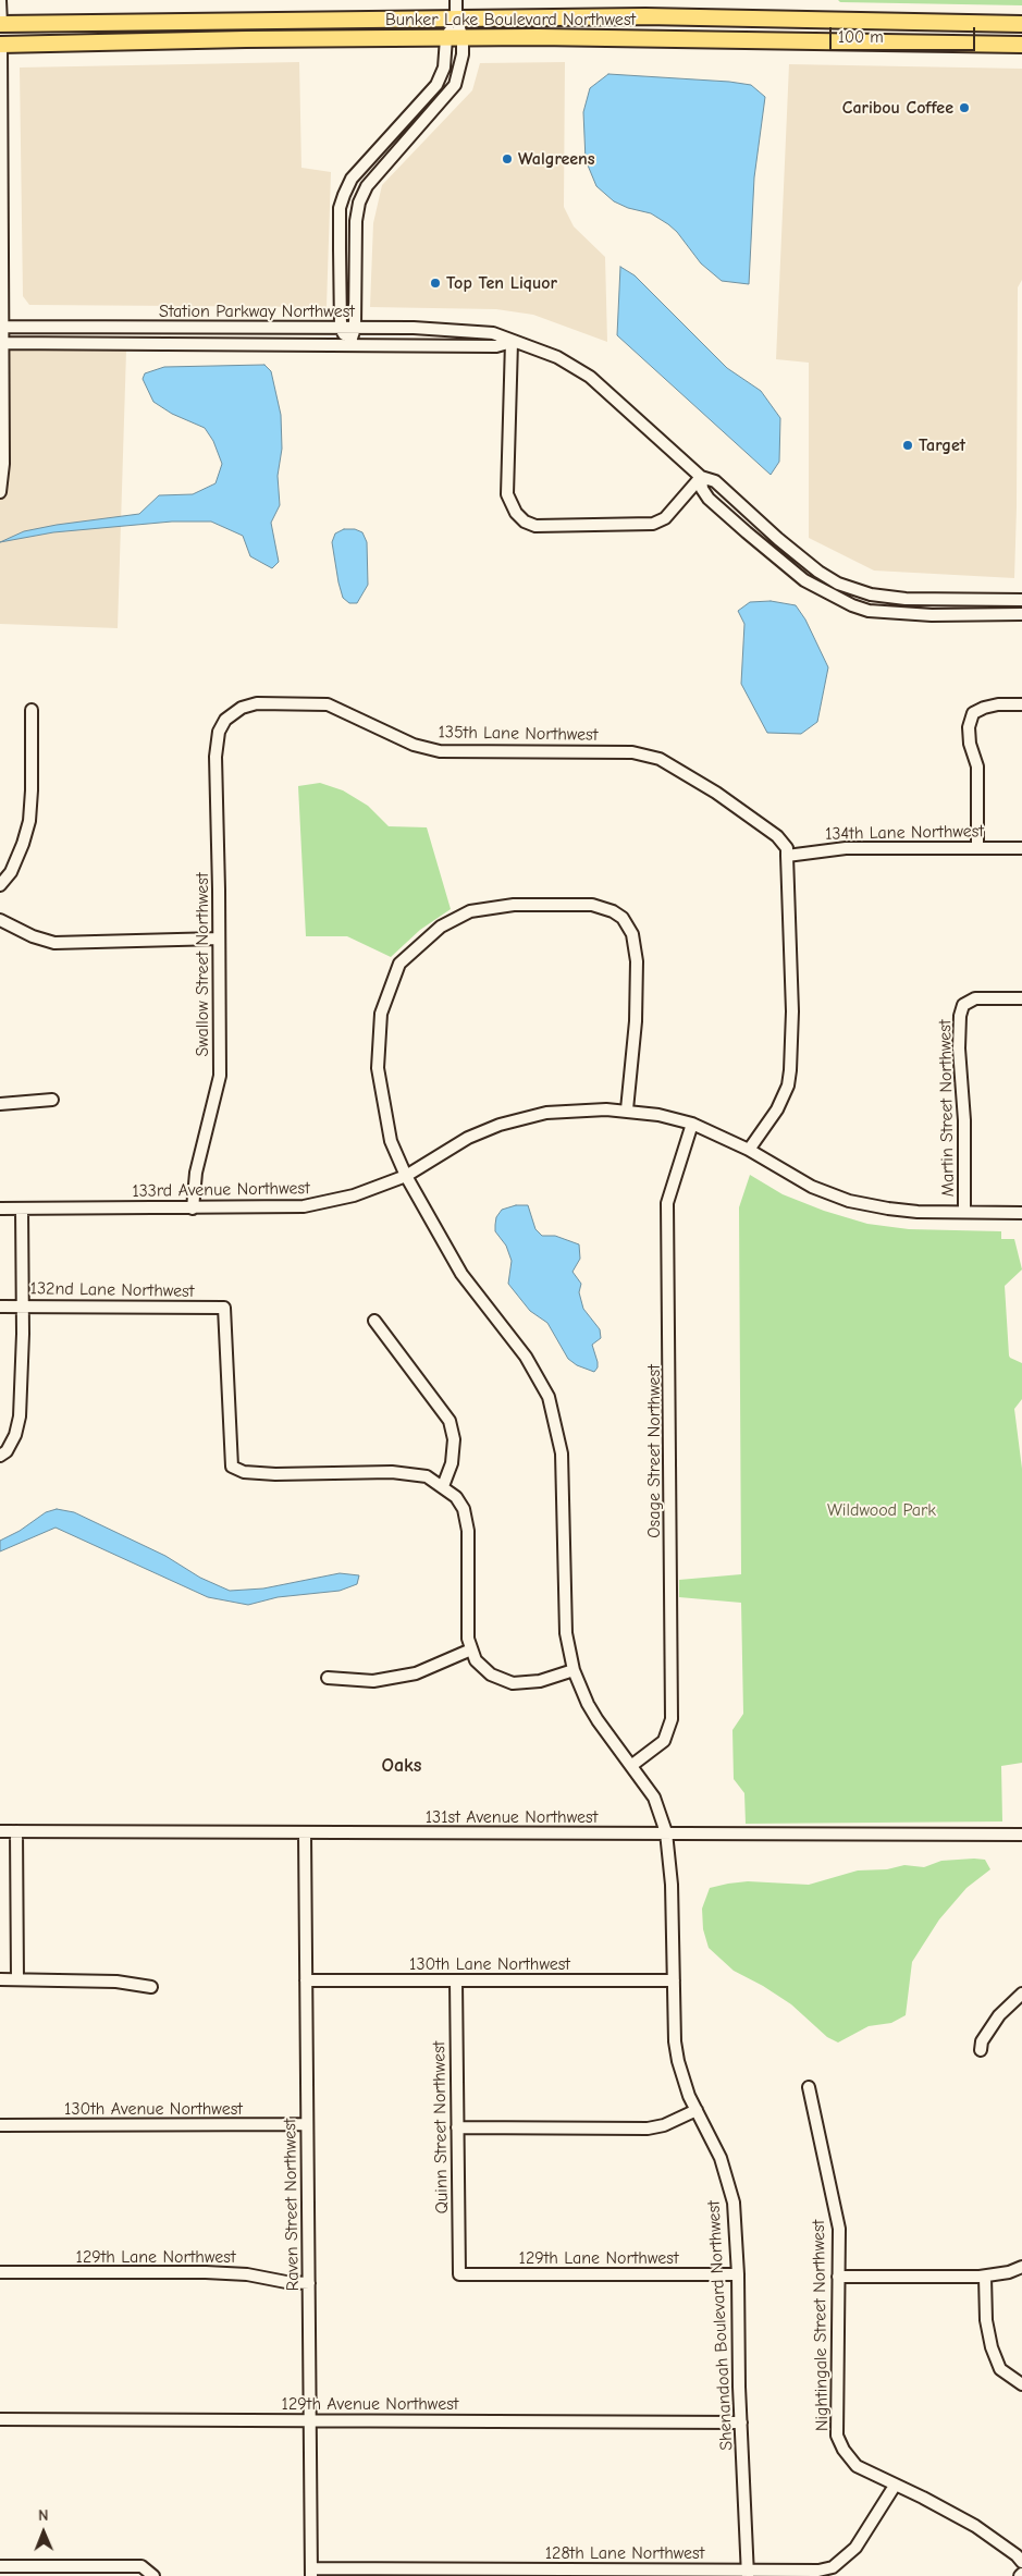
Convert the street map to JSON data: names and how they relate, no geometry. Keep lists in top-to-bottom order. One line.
{"streets":{"main road":["Bunker Lake Boulevard Northwest"],"street":["Station Parkway Northwest","135th Lane Northwest","134th Lane Northwest","Swallow Street Northwest","Martin Street Northwest","133rd Avenue Northwest","132nd Lane Northwest","Osage Street Northwest","131st Avenue Northwest","130th Lane Northwest","130th Avenue Northwest","Quinn Street Northwest","Raven Street Northwest","129th Lane Northwest","Shenandoah Boulevard Northwest","Nightingale Street Northwest","129th Avenue Northwest","128th Lane Northwest"]},"crossings":[["135th Lane Northwest","134th Lane Northwest"],["135th Lane Northwest","Swallow Street Northwest"],["Swallow Street Northwest","133rd Avenue Northwest"],["Martin Street Northwest","133rd Avenue Northwest"],["133rd Avenue Northwest","Osage Street Northwest"],["133rd Avenue Northwest","Shenandoah Boulevard Northwest"],["Osage Street Northwest","Shenandoah Boulevard Northwest"],["131st Avenue Northwest","Raven Street Northwest"],["131st Avenue Northwest","Shenandoah Boulevard Northwest"],["130th Lane Northwest","Quinn Street Northwest"],["130th Lane Northwest","Raven Street Northwest"],["130th Lane Northwest","Shenandoah Boulevard Northwest"],["130th Avenue Northwest","Raven Street Northwest"],["Quinn Street Northwest","129th Lane Northwest"],["Raven Street Northwest","129th Lane Northwest"],["Raven Street Northwest","129th Avenue Northwest"],["Raven Street Northwest","128th Lane Northwest"],["129th Lane Northwest","Shenandoah Boulevard Northwest"],["Shenandoah Boulevard Northwest","129th Avenue Northwest"],["Shenandoah Boulevard Northwest","128th Lane Northwest"],["Nightingale Street Northwest","128th Lane Northwest"]],"districts":["Oaks"],"parks":["Wildwood Park"],"places":["Caribou Coffee","Walgreens","Top Ten Liquor","Target"],"scale_bar":"100 m","north":"top"}
